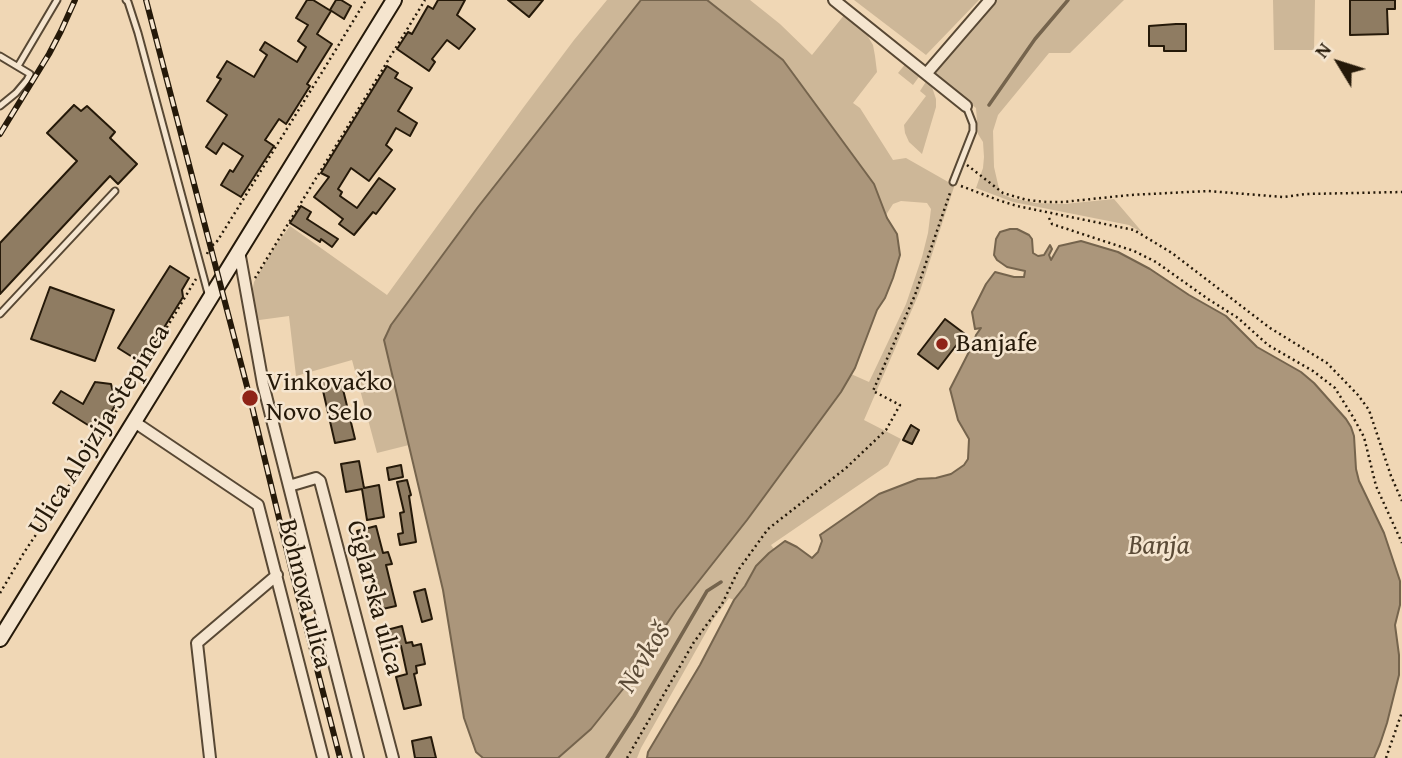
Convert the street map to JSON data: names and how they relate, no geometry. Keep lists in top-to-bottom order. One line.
{"streets":{"main road":["Ulica Alojzija Stepinca"],"street":["Bohnova ulica","Ciglarska ulica"]},"crossings":[["Ulica Alojzija Stepinca","Bohnova ulica"],["Ulica Alojzija Stepinca","Ciglarska ulica"]],"water":["Banja","Nevkoš"],"places":["Banjafe","Vinkovačko Novo Selo"],"north":"top left"}
